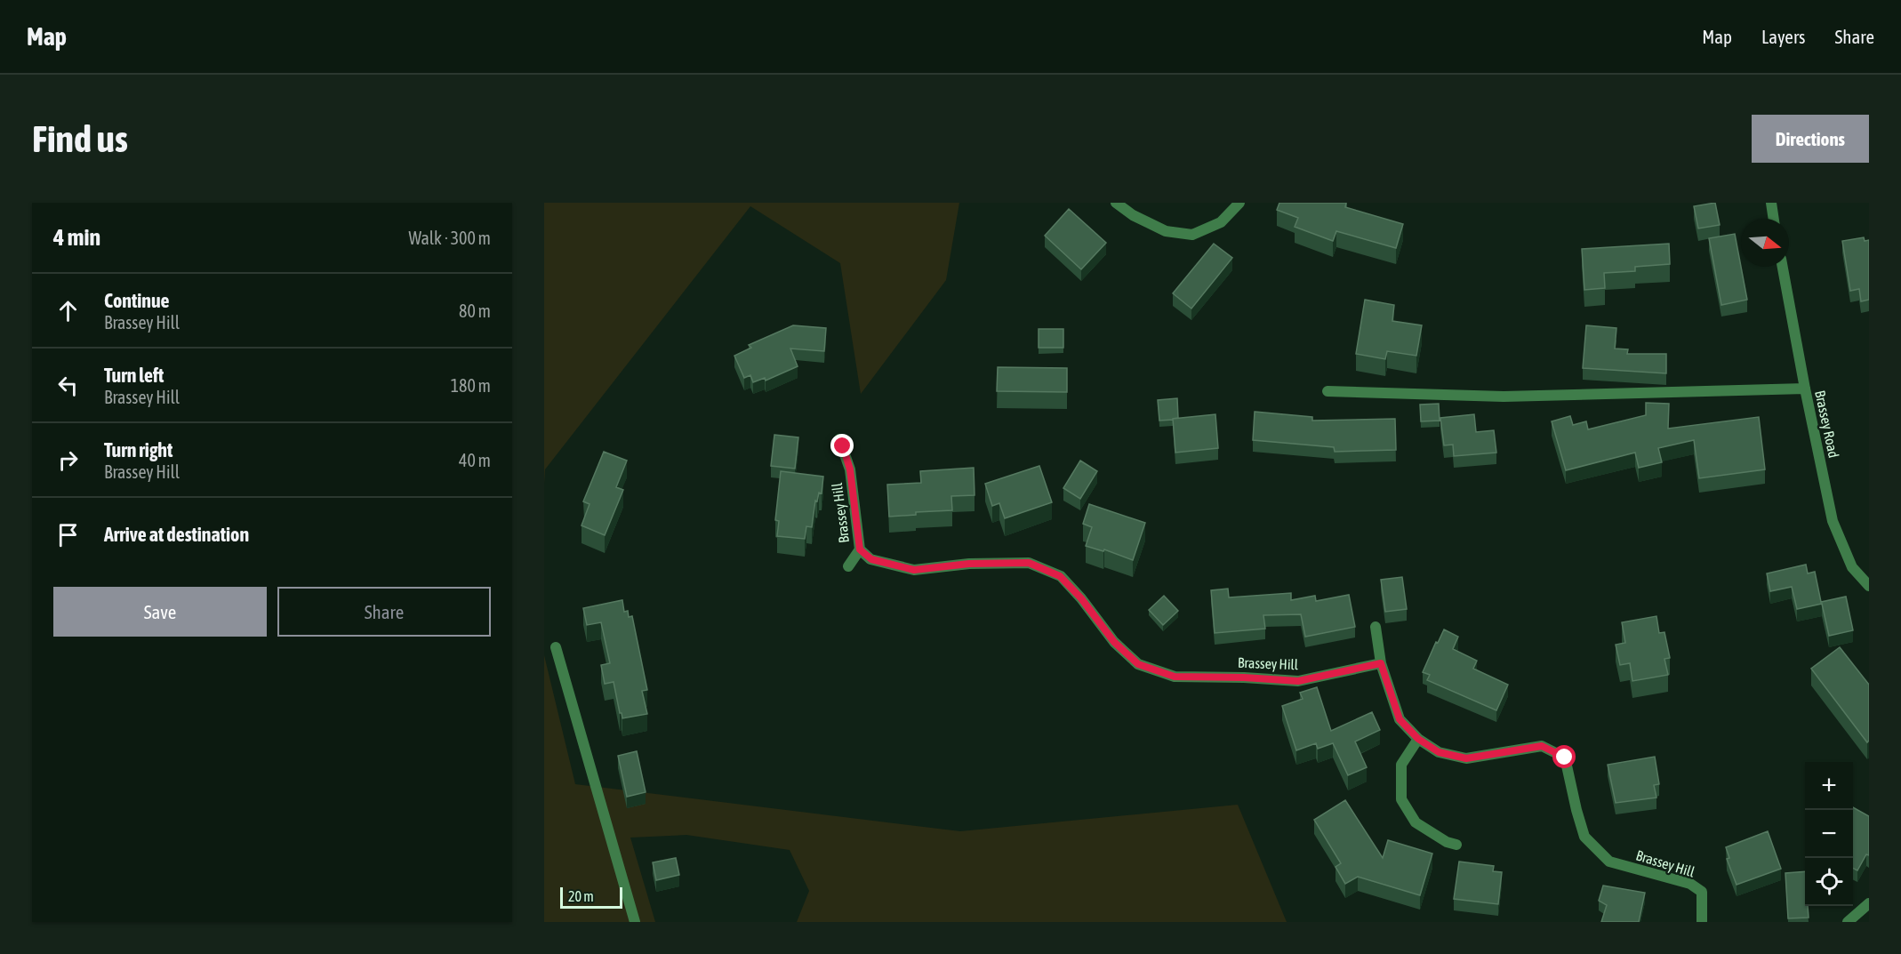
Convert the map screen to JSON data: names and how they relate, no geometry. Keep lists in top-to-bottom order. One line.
{"streets":{"street":["Brassey Road","Brassey Hill"]},"scale_bar":"20 m","north":"right","page":{"header":"Map","nav":["Map","Layers","Share"],"buttons":["Directions",["Save","Share"]],"title":"Find us","heading":["4 min","Walk · 300 m"],"list":[["Continue","Brassey Hill","80 m"],["Turn left","Brassey Hill","180 m"],["Turn right","Brassey Hill","40 m"],"Arrive at destination"],"map_buttons":["+","−"],"scale":"20 m"}}
